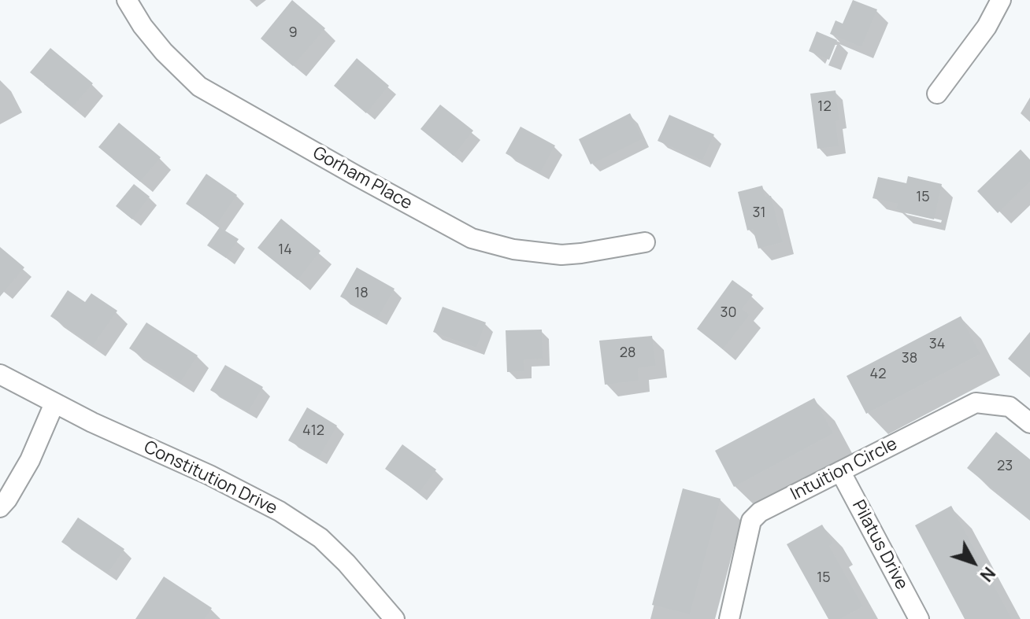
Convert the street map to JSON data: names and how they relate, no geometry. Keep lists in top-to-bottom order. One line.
{"streets":{"street":["Gorham Place","Intuition Circle","Constitution Drive","Pilatus Drive"]},"crossings":[["Intuition Circle","Pilatus Drive"]],"house_numbers":["9","12","15","31","14","18","30","34","28","38","42","412","23","15"],"north":"bottom right"}
